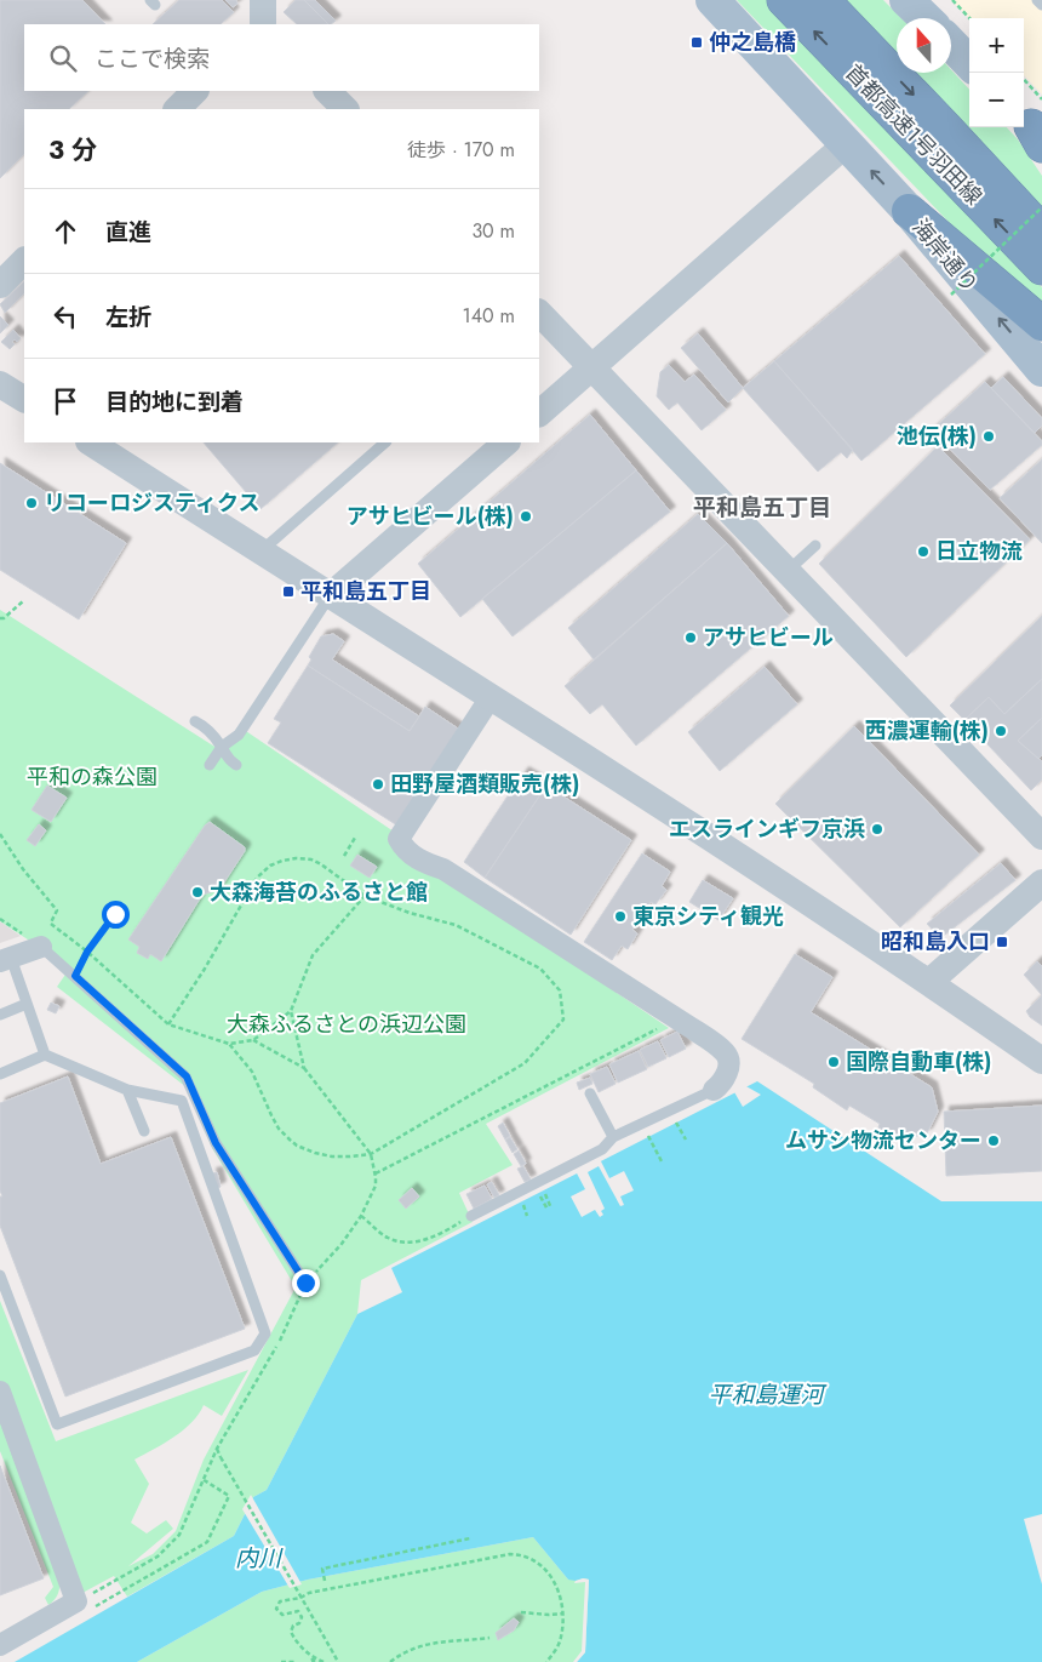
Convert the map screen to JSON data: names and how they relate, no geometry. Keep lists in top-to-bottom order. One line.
{"streets":{"highway":["首都高速1号羽田線"],"main road":["海岸通り"]},"one_way":["海岸通り"],"districts":["平和島五丁目"],"water":["平和島運河","内川"],"parks":["平和の森公園","大森ふるさとの浜辺公園"],"places":{"transit":["仲之島橋","平和島五丁目","昭和島入口"],"other":["池伝(株)","リコーロジスティクス","アサヒビール(株)","日立物流","アサヒビール","西濃運輸(株)","田野屋酒類販売(株)","エスラインギフ京浜","大森海苔のふるさと館","東京シティ観光","国際自動車(株)","ムサシ物流センター"]},"north":"top","page":{"map_buttons":["+","−"],"search":"ここで検索","heading":["3 分","徒歩 · 170 m"],"list":[["直進","30 m"],["左折","140 m"],"目的地に到着"]}}
